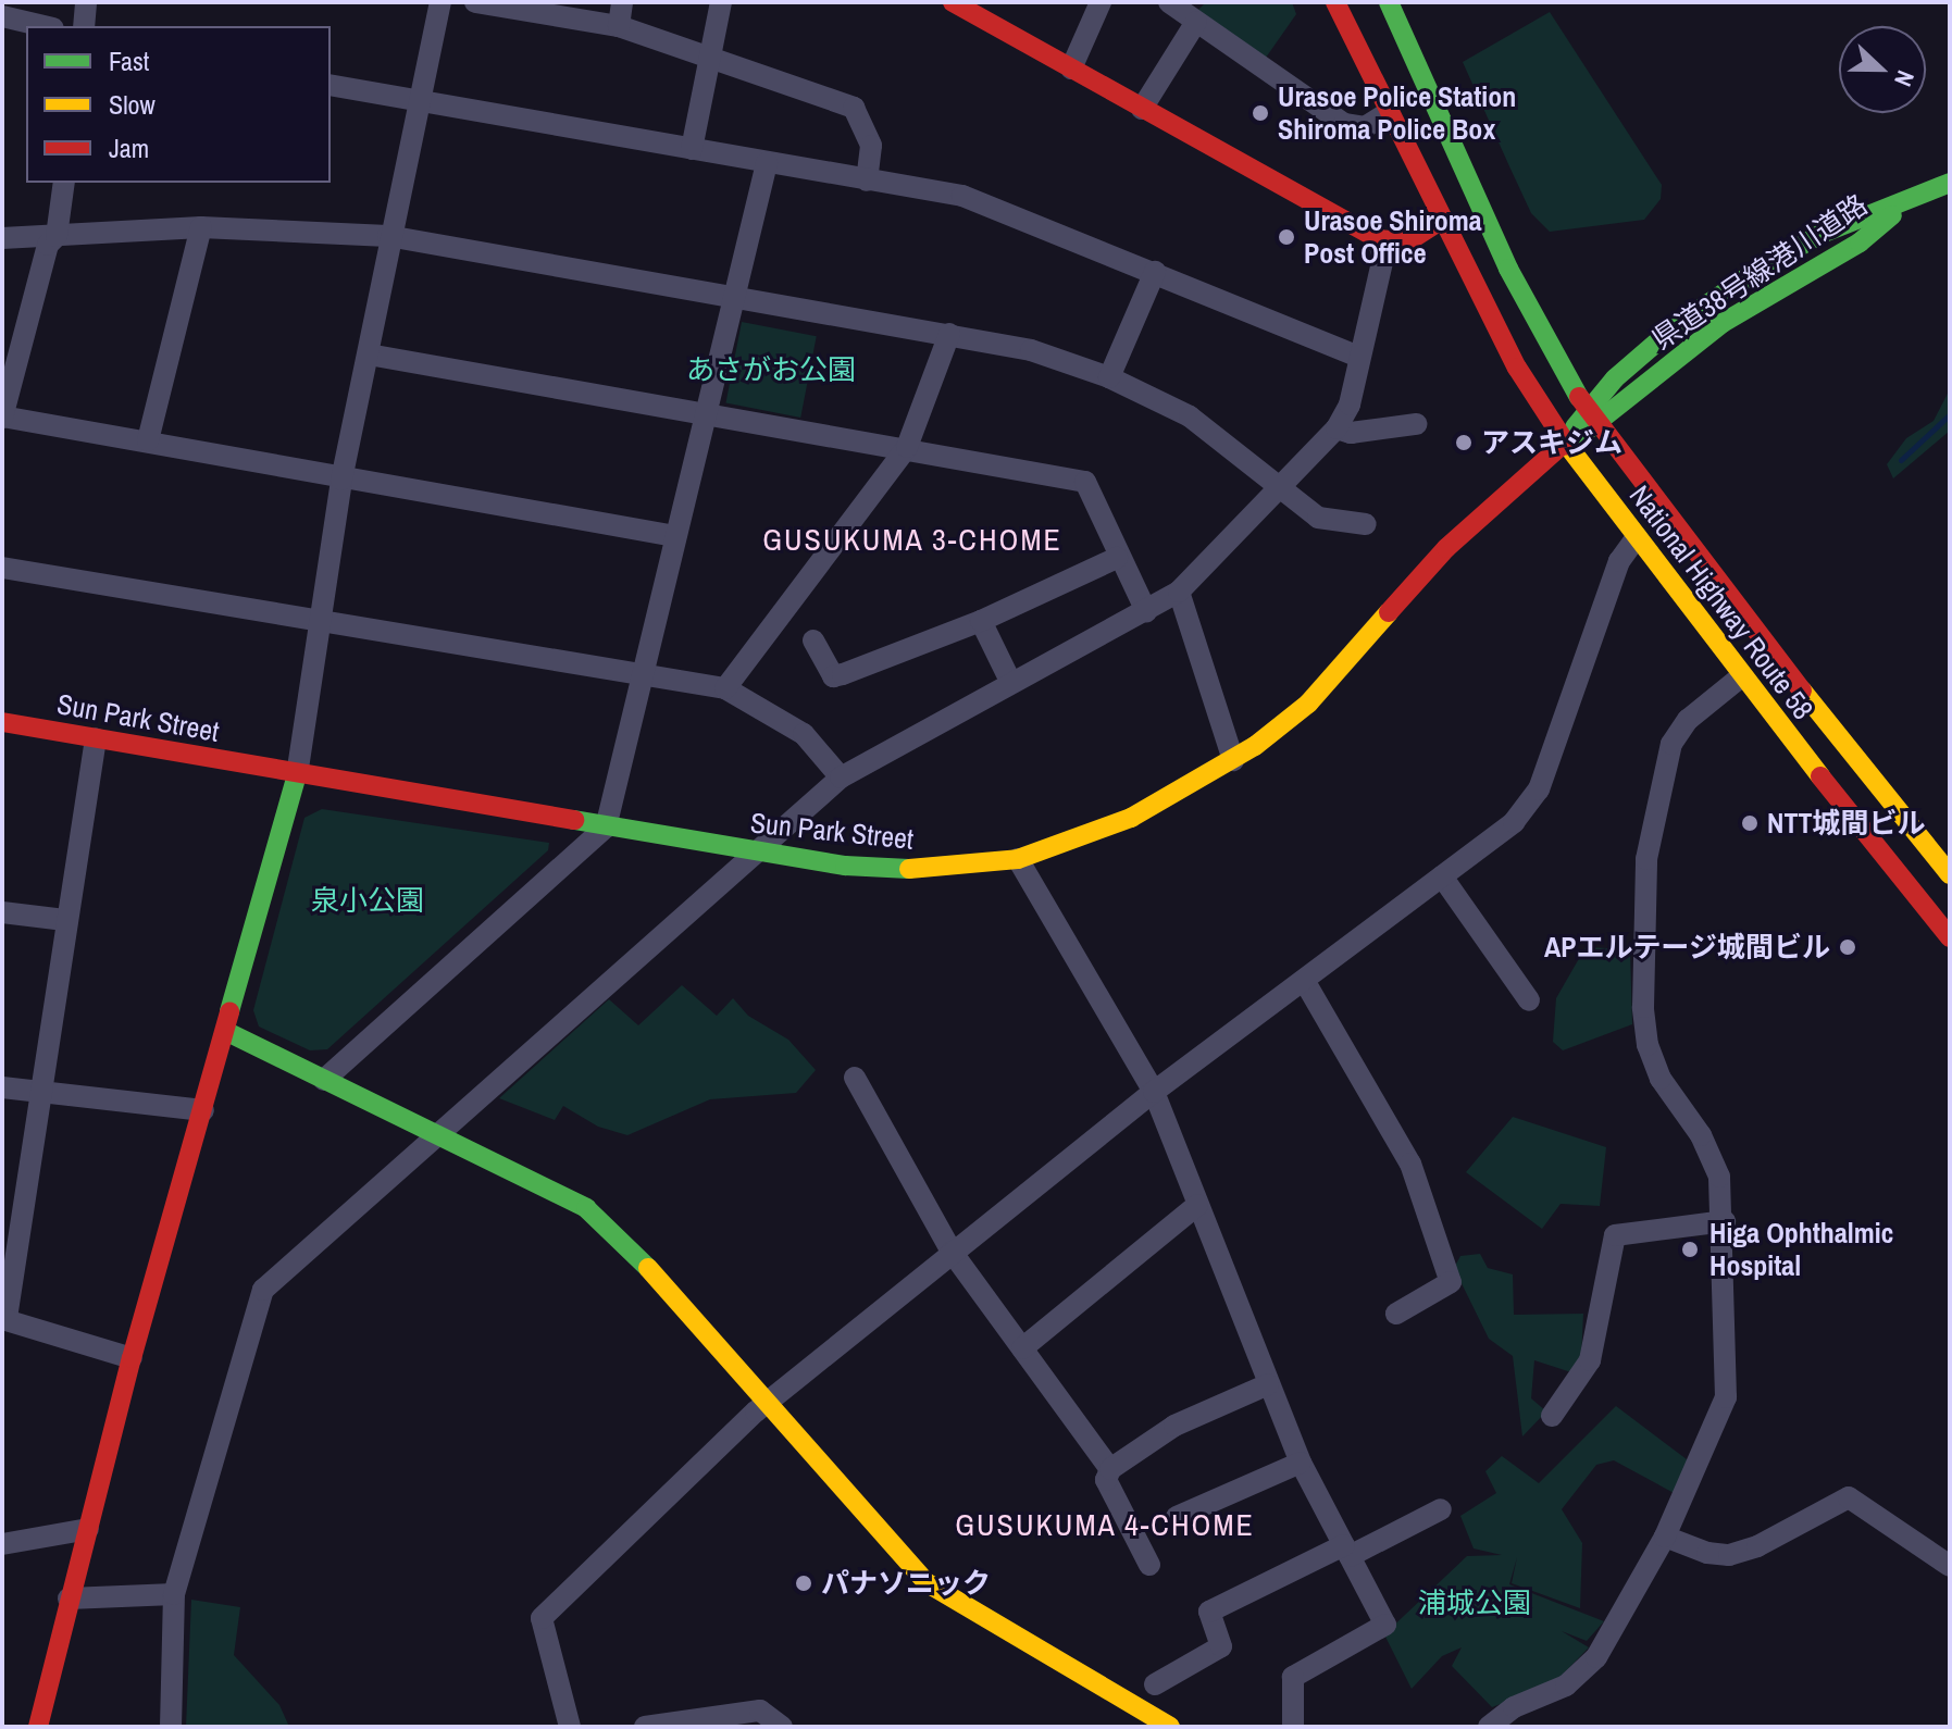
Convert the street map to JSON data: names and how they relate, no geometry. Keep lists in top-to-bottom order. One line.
{"streets":{"main road":["県道38号線港川道路","National Highway Route 58","Sun Park Street"]},"crossings":[["県道38号線港川道路","National Highway Route 58"],["県道38号線港川道路","Sun Park Street"],["National Highway Route 58","Sun Park Street"]],"districts":["GUSUKUMA 3-CHOME","GUSUKUMA 4-CHOME"],"parks":["あさがお公園","泉小公園","浦城公園"],"places":["Urasoe Police Station Shiroma Police Box","Urasoe Shiroma Post Office","アスキジム","NTT城間ビル","APエルテージ城間ビル","Higa Ophthalmic Hospital","パナソニック"],"legend":["Fast","Slow","Jam"],"north":"right"}
